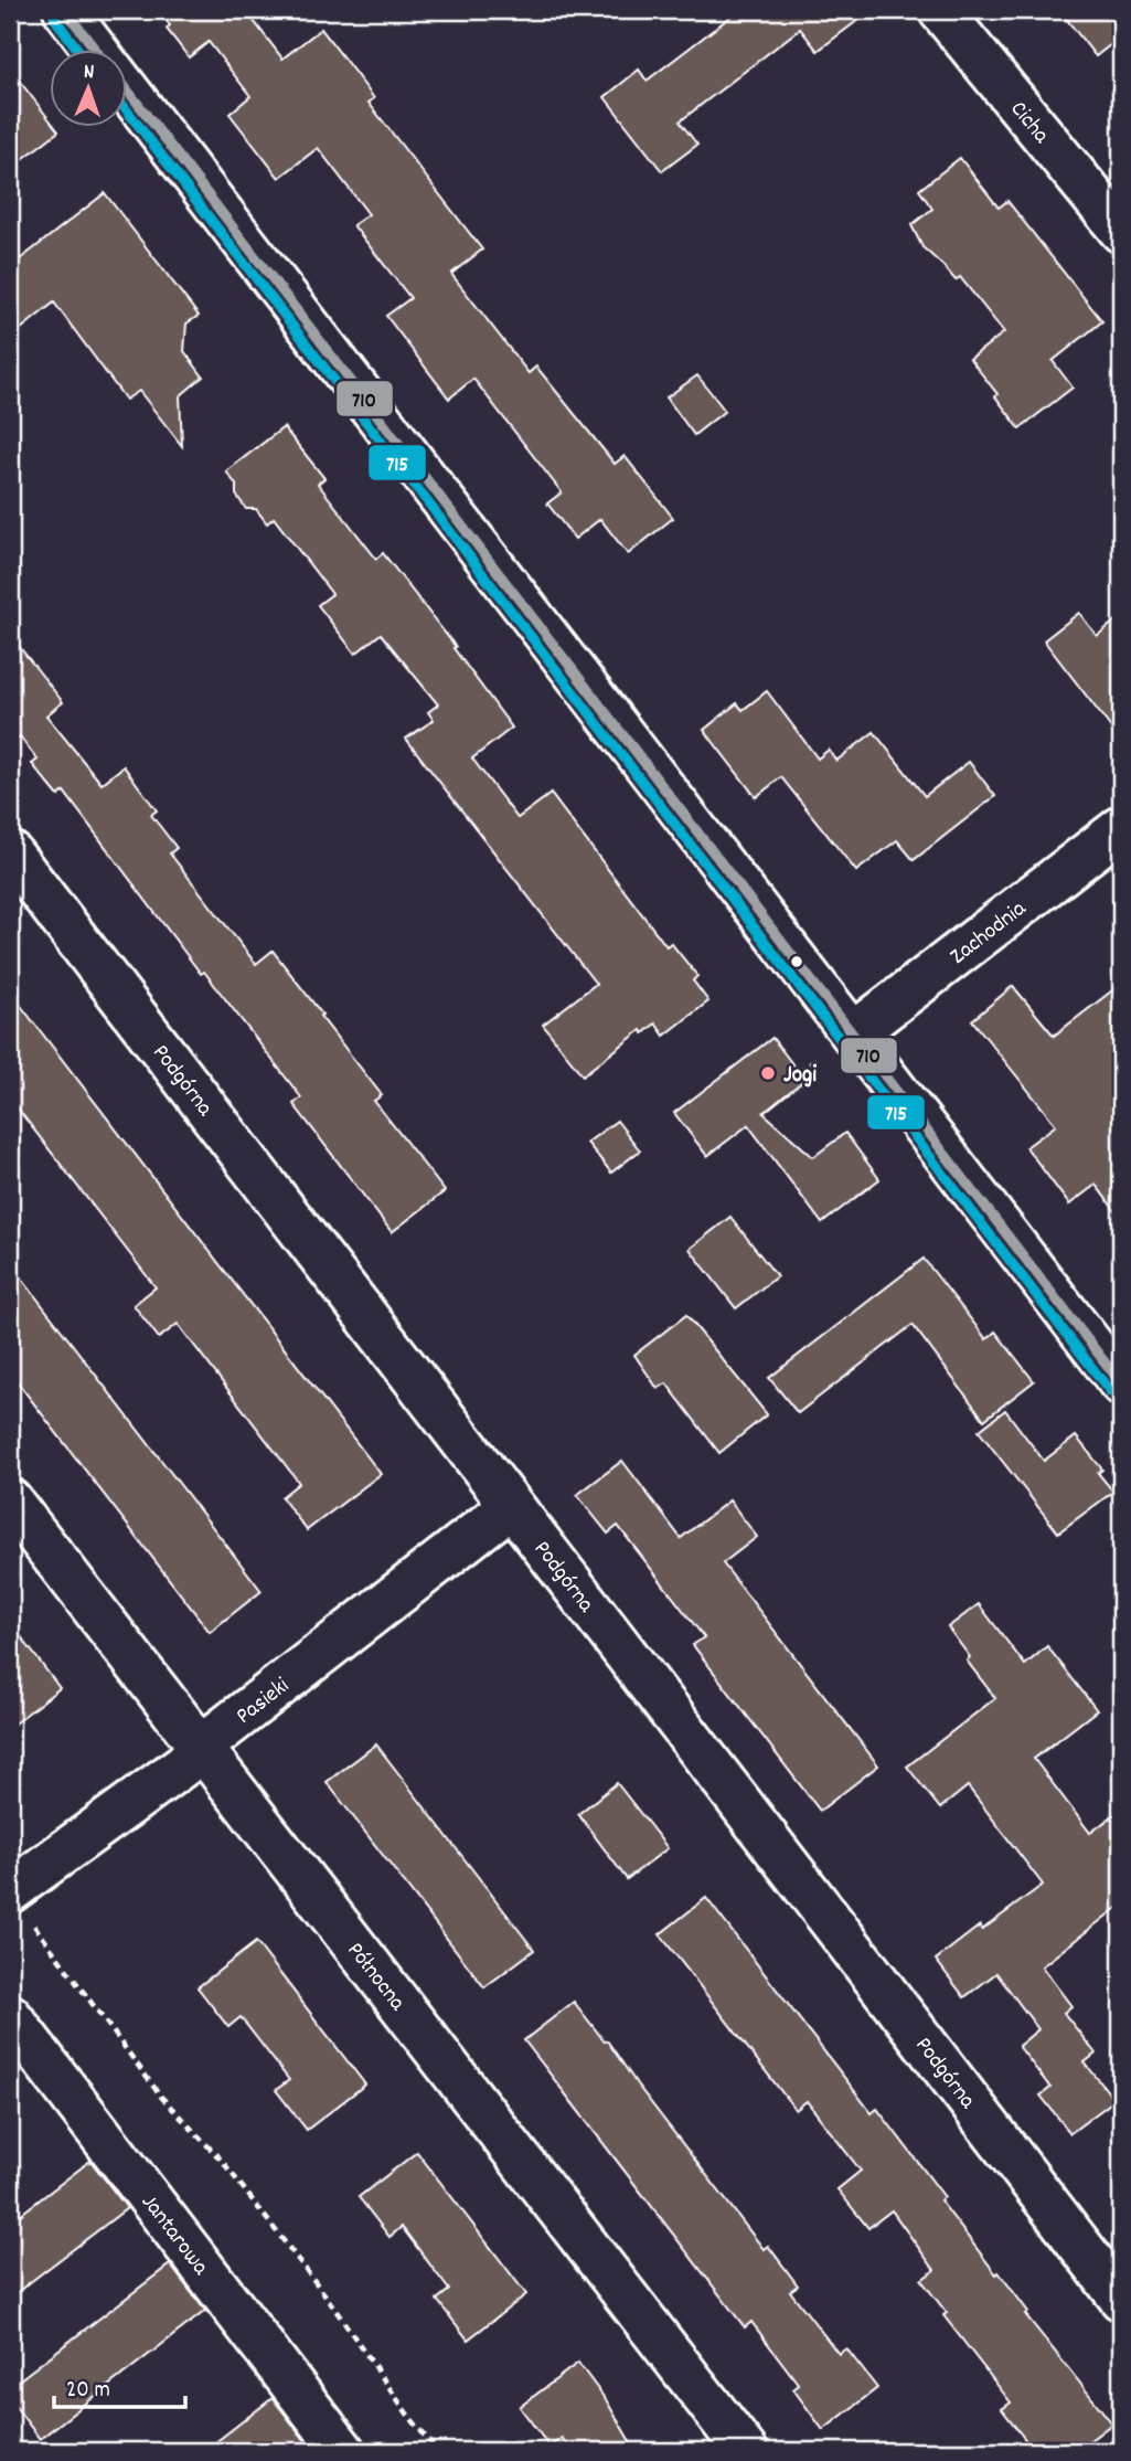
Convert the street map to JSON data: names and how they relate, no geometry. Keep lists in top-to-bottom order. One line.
{"streets":{"street":["Cicha","Zachodnia","Podgórna","Pasieki","Północna","Jantarowa"]},"crossings":[["Podgórna","Pasieki"],["Pasieki","Północna"]],"places":["Jogi"],"lines":["transit line 710","transit line 715"],"scale_bar":"20 m","north":"top"}
